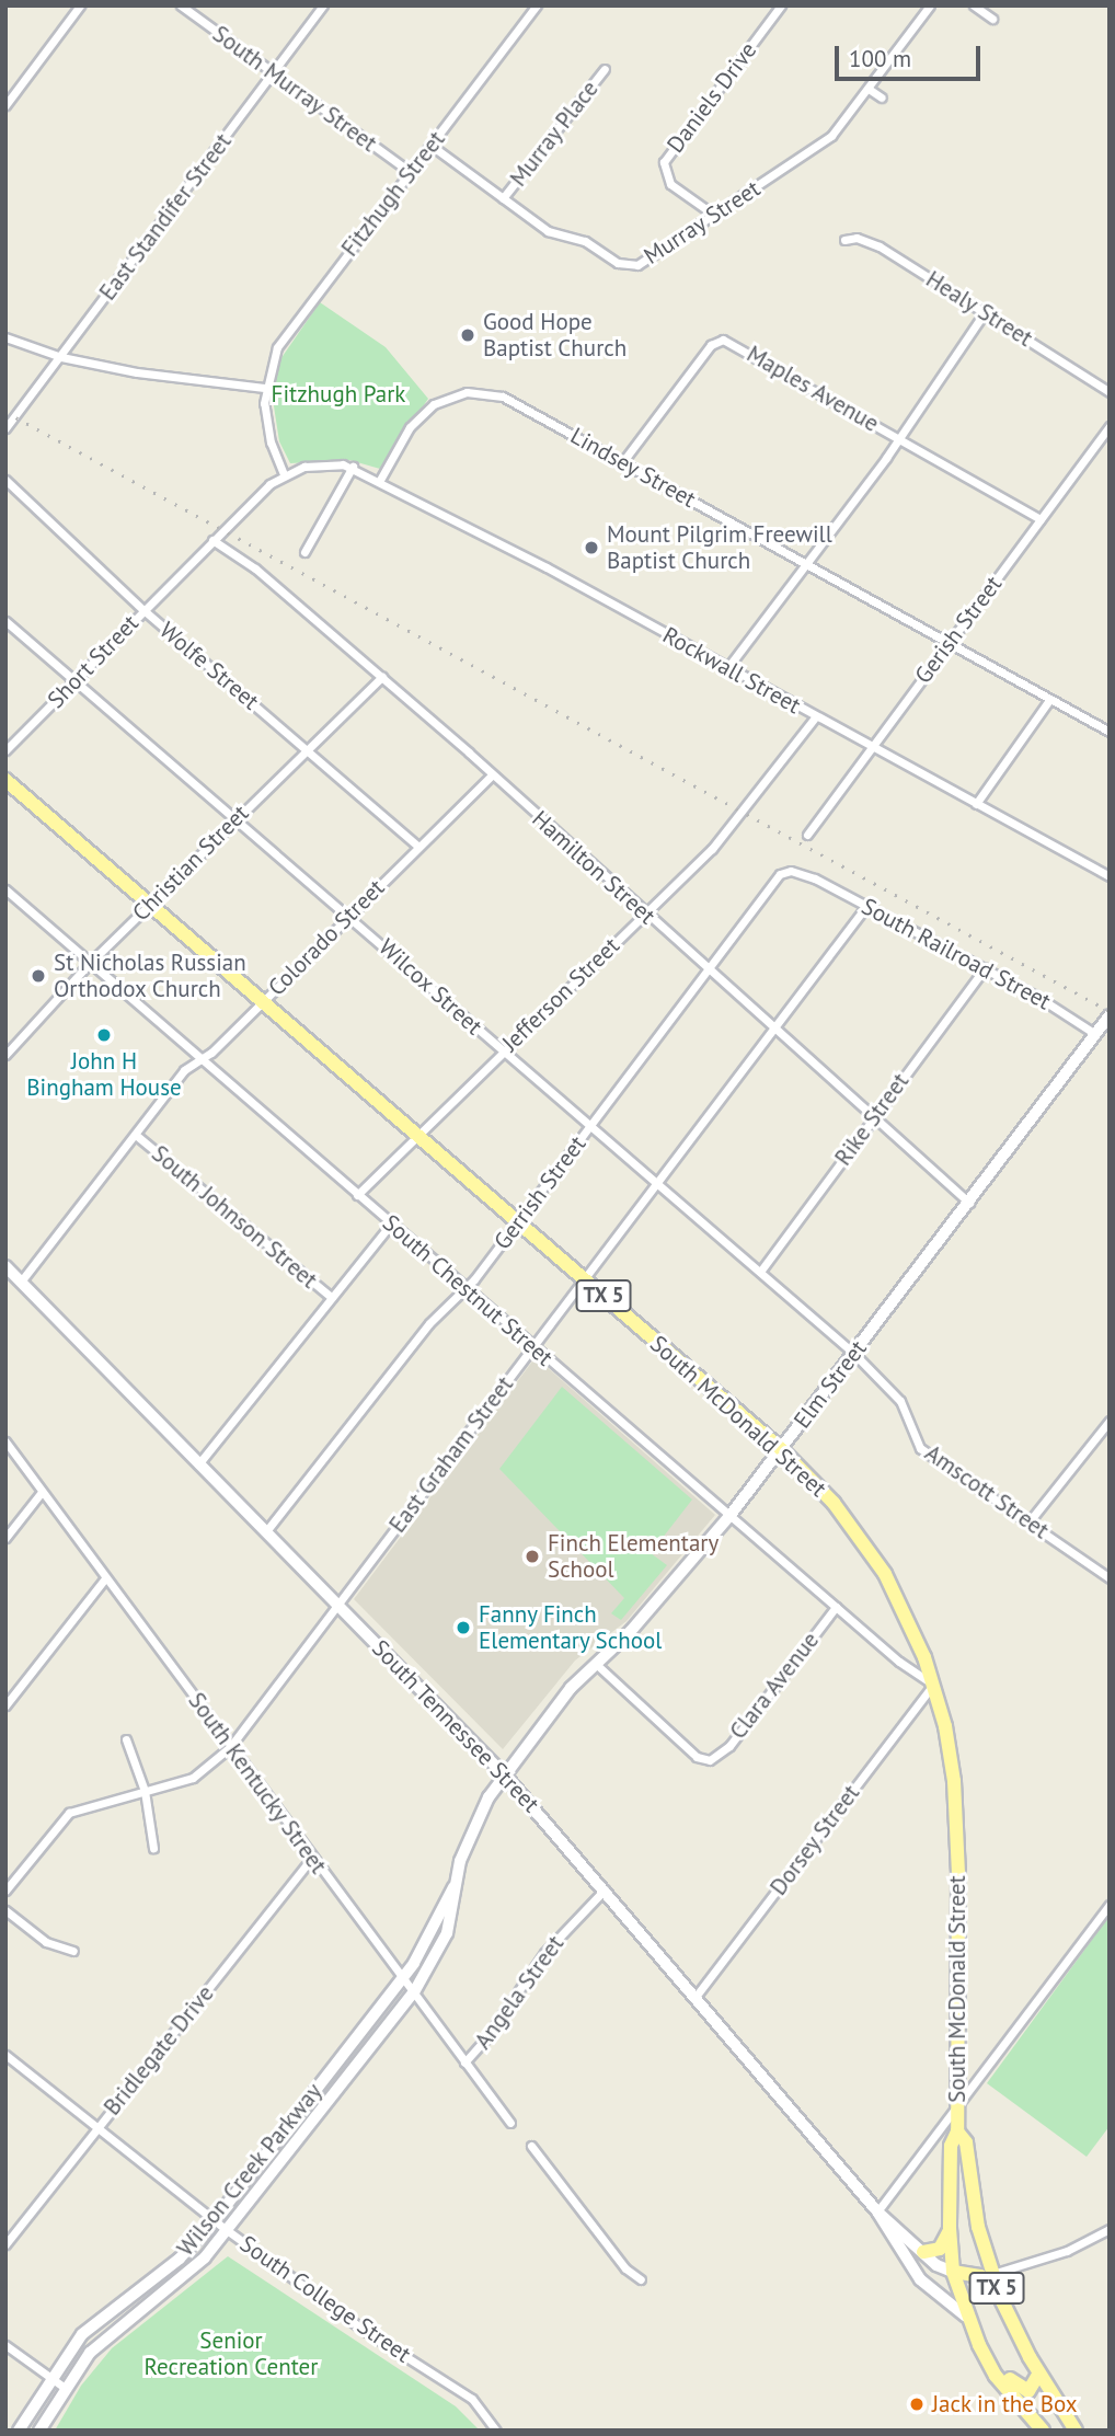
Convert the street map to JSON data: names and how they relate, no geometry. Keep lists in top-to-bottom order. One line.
{"streets":{"main road":["TX 5","Elm Street","South McDonald Street","South Tennessee Street","Wilson Creek Parkway"],"street":["South Murray Street","Daniels Drive","Murray Place","Fitzhugh Street","East Standifer Street","Murray Street","Healy Street","Maples Avenue","Lindsey Street","Gerish Street","Short Street","Wolfe Street","Rockwall Street","Christian Street","Hamilton Street","Colorado Street","South Railroad Street","Wilcox Street","Jefferson Street","Rike Street","Gerrish Street","South Johnson Street","South Chestnut Street","East Graham Street","Amscott Street","Clara Avenue","South Kentucky Street","Dorsey Street","Angela Street","Bridlegate Drive","South College Street"]},"crossings":[["South Murray Street","Fitzhugh Street"],["South Murray Street","East Standifer Street"],["Daniels Drive","Murray Street"],["Murray Place","Murray Street"],["Fitzhugh Street","Murray Street"],["Fitzhugh Street","Rockwall Street"],["Maples Avenue","Lindsey Street"],["Maples Avenue","Gerish Street"],["Lindsey Street","Gerish Street"],["Lindsey Street","Rockwall Street"],["Gerish Street","Rockwall Street"],["Short Street","Wolfe Street"],["Short Street","Hamilton Street"],["Short Street","Wilcox Street"],["Wolfe Street","Christian Street"],["Wolfe Street","Colorado Street"],["Rockwall Street","Jefferson Street"],["Christian Street","Hamilton Street"],["Christian Street","Wilcox Street"],["Christian Street","South Chestnut Street"],["Christian Street","South McDonald Street"],["Hamilton Street","Colorado Street"],["Hamilton Street","Jefferson Street"],["Hamilton Street","Rike Street"],["Hamilton Street","Gerrish Street"],["Hamilton Street","Elm Street"],["Hamilton Street","East Graham Street"],["Colorado Street","Wilcox Street"],["Colorado Street","South Johnson Street"],["Colorado Street","South Chestnut Street"],["Colorado Street","South McDonald Street"],["Colorado Street","South Tennessee Street"],["South Railroad Street","Rike Street"],["South Railroad Street","Gerrish Street"],["South Railroad Street","Elm Street"],["South Railroad Street","East Graham Street"],["Wilcox Street","Jefferson Street"],["Wilcox Street","Rike Street"],["Wilcox Street","Gerrish Street"],["Wilcox Street","Elm Street"],["Wilcox Street","East Graham Street"],["Wilcox Street","Amscott Street"],["Jefferson Street","South Chestnut Street"],["Jefferson Street","South McDonald Street"],["Gerrish Street","South Chestnut Street"],["Gerrish Street","South McDonald Street"],["Gerrish Street","South Tennessee Street"],["South Chestnut Street","Elm Street"],["South Chestnut Street","South McDonald Street"],["South Chestnut Street","East Graham Street"],["South Chestnut Street","Clara Avenue"],["South Chestnut Street","Dorsey Street"],["Elm Street","South McDonald Street"],["Elm Street","Amscott Street"],["Elm Street","Clara Avenue"],["Elm Street","South Tennessee Street"],["Elm Street","Wilson Creek Parkway"],["South McDonald Street","East Graham Street"],["South McDonald Street","South Tennessee Street"],["South McDonald Street","Dorsey Street"],["East Graham Street","South Tennessee Street"],["East Graham Street","South Kentucky Street"],["South Tennessee Street","Dorsey Street"],["South Tennessee Street","Angela Street"],["South Tennessee Street","Wilson Creek Parkway"],["South Kentucky Street","Angela Street"],["South Kentucky Street","Bridlegate Drive"],["South Kentucky Street","Wilson Creek Parkway"],["Bridlegate Drive","South College Street"],["Wilson Creek Parkway","South College Street"]],"parks":["Fitzhugh Park","Senior Recreation Center"],"places":["Good Hope Baptist Church","Mount Pilgrim Freewill Baptist Church","St Nicholas Russian Orthodox Church","John H Bingham House","Finch Elementary School","Fanny Finch Elementary School","Jack in the Box"],"scale_bar":"100 m"}
